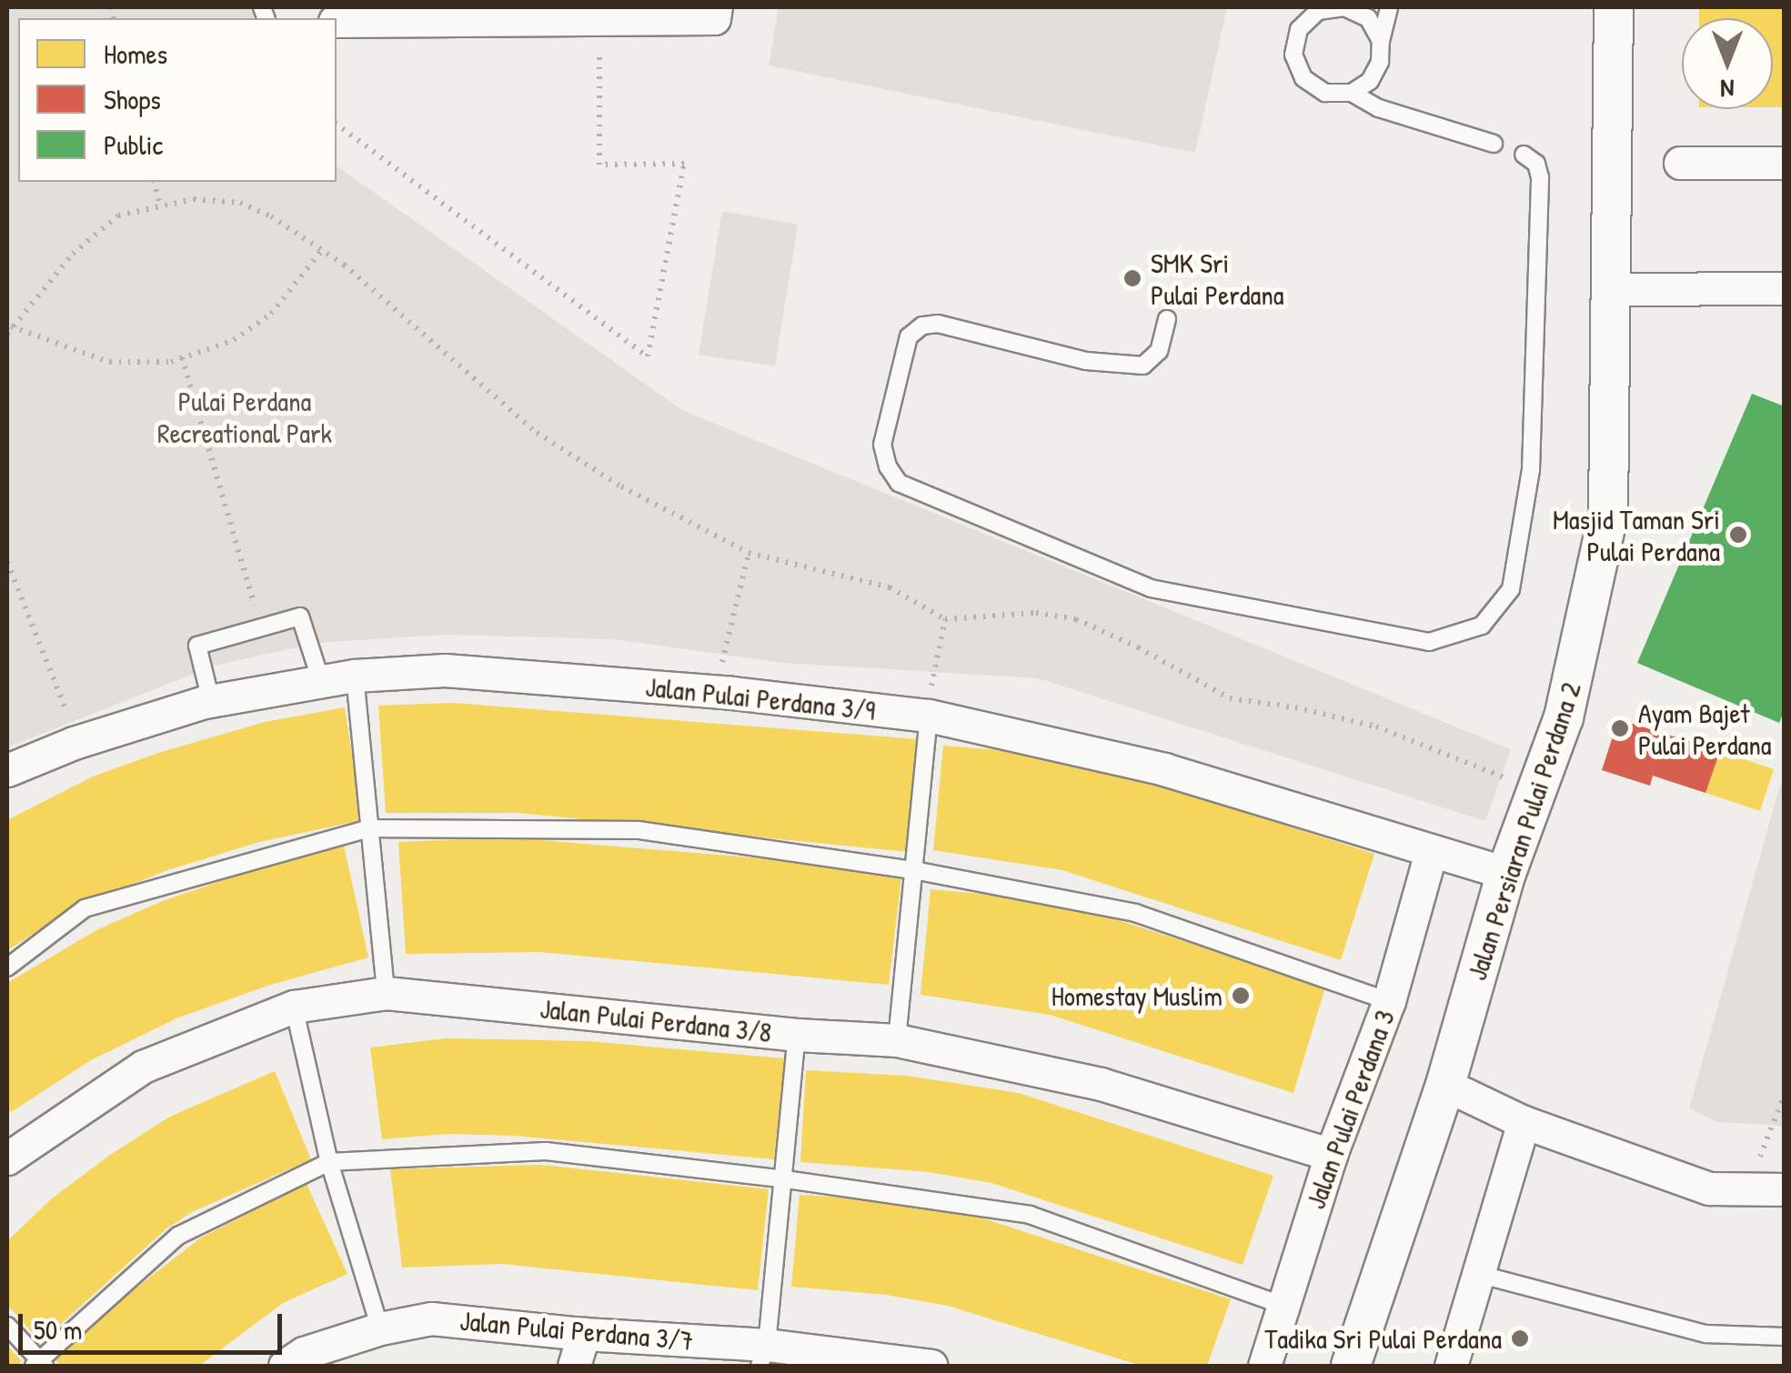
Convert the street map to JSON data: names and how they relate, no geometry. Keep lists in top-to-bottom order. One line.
{"streets":{"street":["Jalan Pulai Perdana 3/9","Jalan Persiaran Pulai Perdana 2","Jalan Pulai Perdana 3/8","Jalan Pulai Perdana 3","Jalan Pulai Perdana 3/7"]},"crossings":[["Jalan Pulai Perdana 3/9","Jalan Persiaran Pulai Perdana 2"],["Jalan Pulai Perdana 3/9","Jalan Pulai Perdana 3"],["Jalan Pulai Perdana 3/8","Jalan Pulai Perdana 3"]],"parks":["Pulai Perdana Recreational Park"],"places":["SMK Sri Pulai Perdana","Masjid Taman Sri Pulai Perdana","Ayam Bajet Pulai Perdana","Homestay Muslim","Tadika Sri Pulai Perdana"],"legend":["Homes","Shops","Public"],"scale_bar":"50 m","north":"bottom"}
